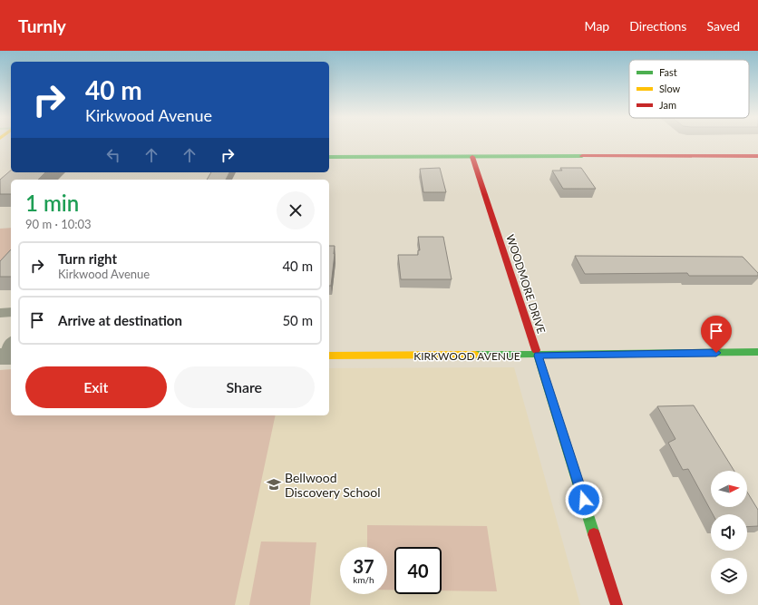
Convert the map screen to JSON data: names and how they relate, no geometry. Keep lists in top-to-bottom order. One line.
{"streets":{"street":["WOODMORE DRIVE","KIRKWOOD AVENUE"]},"crossings":[["WOODMORE DRIVE","KIRKWOOD AVENUE"]],"places":{"school or university":["Bellwood Discovery School"]},"legend":["Fast","Slow","Jam"],"north":"right","page":{"header":"Turnly","nav":["Map","Directions","Saved"],"turn":["40 m","Kirkwood Avenue"],"heading":["1 min","90 m · 10:03"],"list":[{"name":"Turn right","note":"Kirkwood Avenue","value":"40 m"},{"name":"Arrive at destination","value":"50 m"}],"buttons":["Exit","Share"],"speed":"37 km/h","limit":"40"}}
